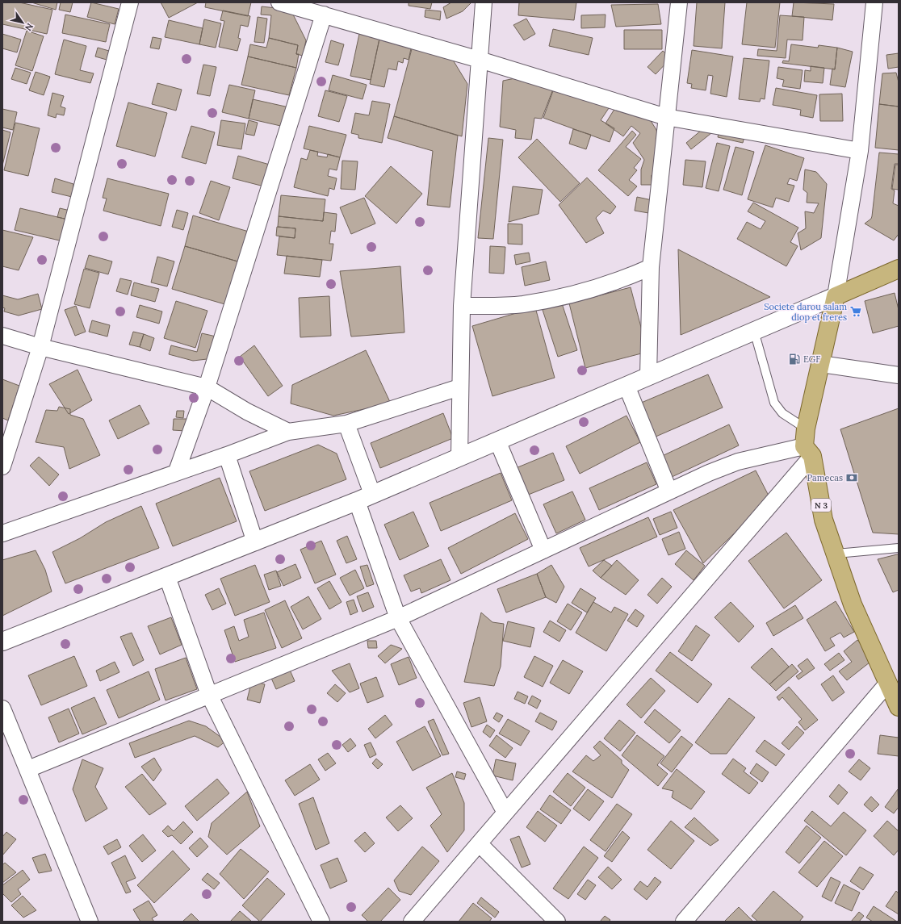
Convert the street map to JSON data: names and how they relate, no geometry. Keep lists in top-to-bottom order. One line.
{"streets":{"main road":["N 3"]},"places":{"supermarket":["Societe darou salam diop et freres"],"fuel station":["EGF"],"bank":["Pamecas"]},"north":"bottom right"}
